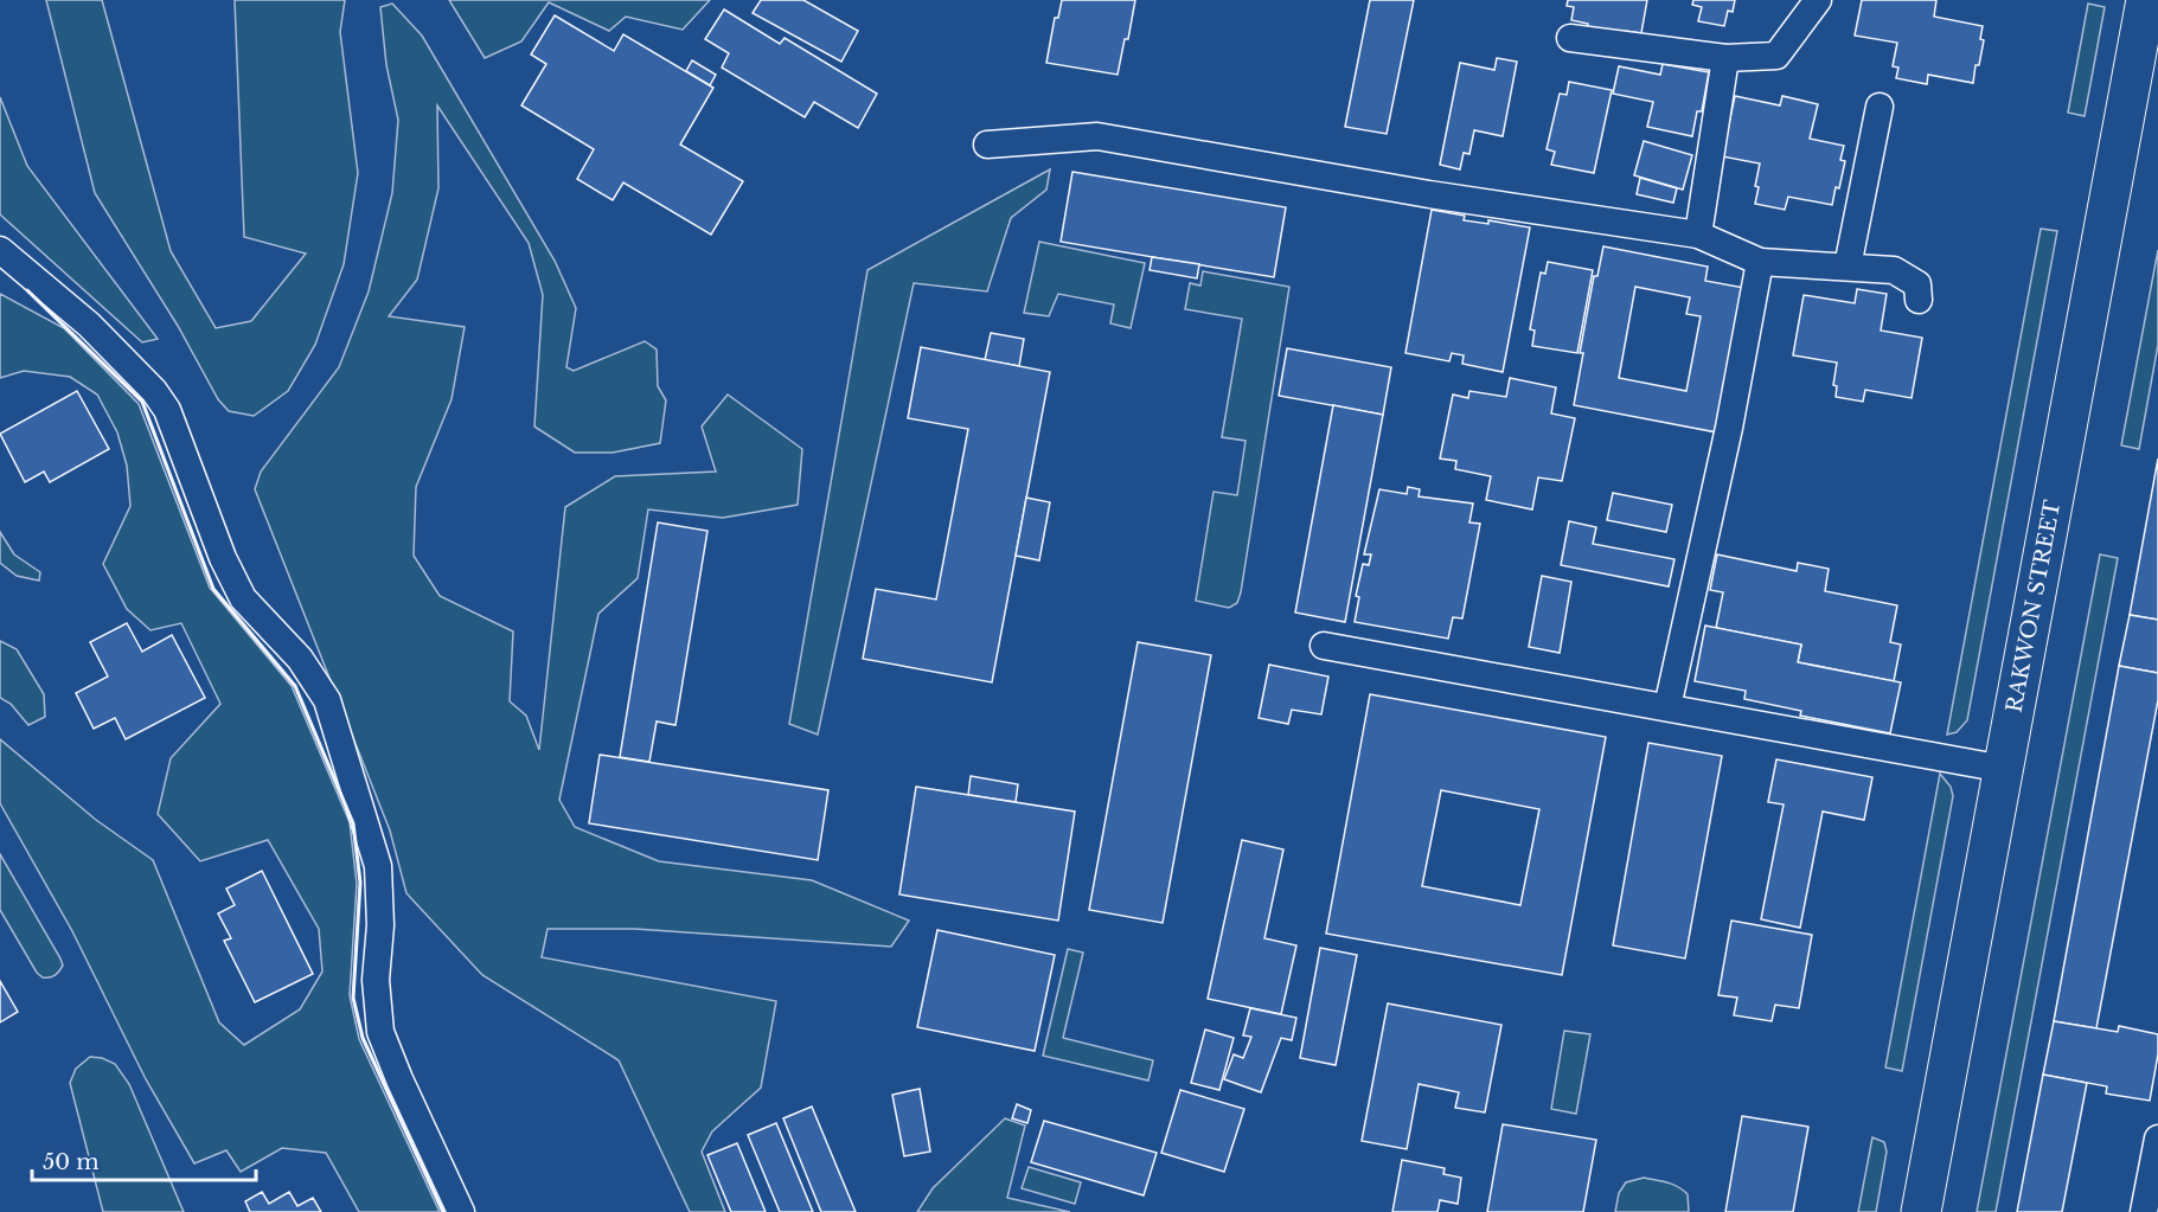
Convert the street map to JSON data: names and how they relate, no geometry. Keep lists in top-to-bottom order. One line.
{"streets":{"main road":["RAKWON STREET"]},"scale_bar":"50 m"}
